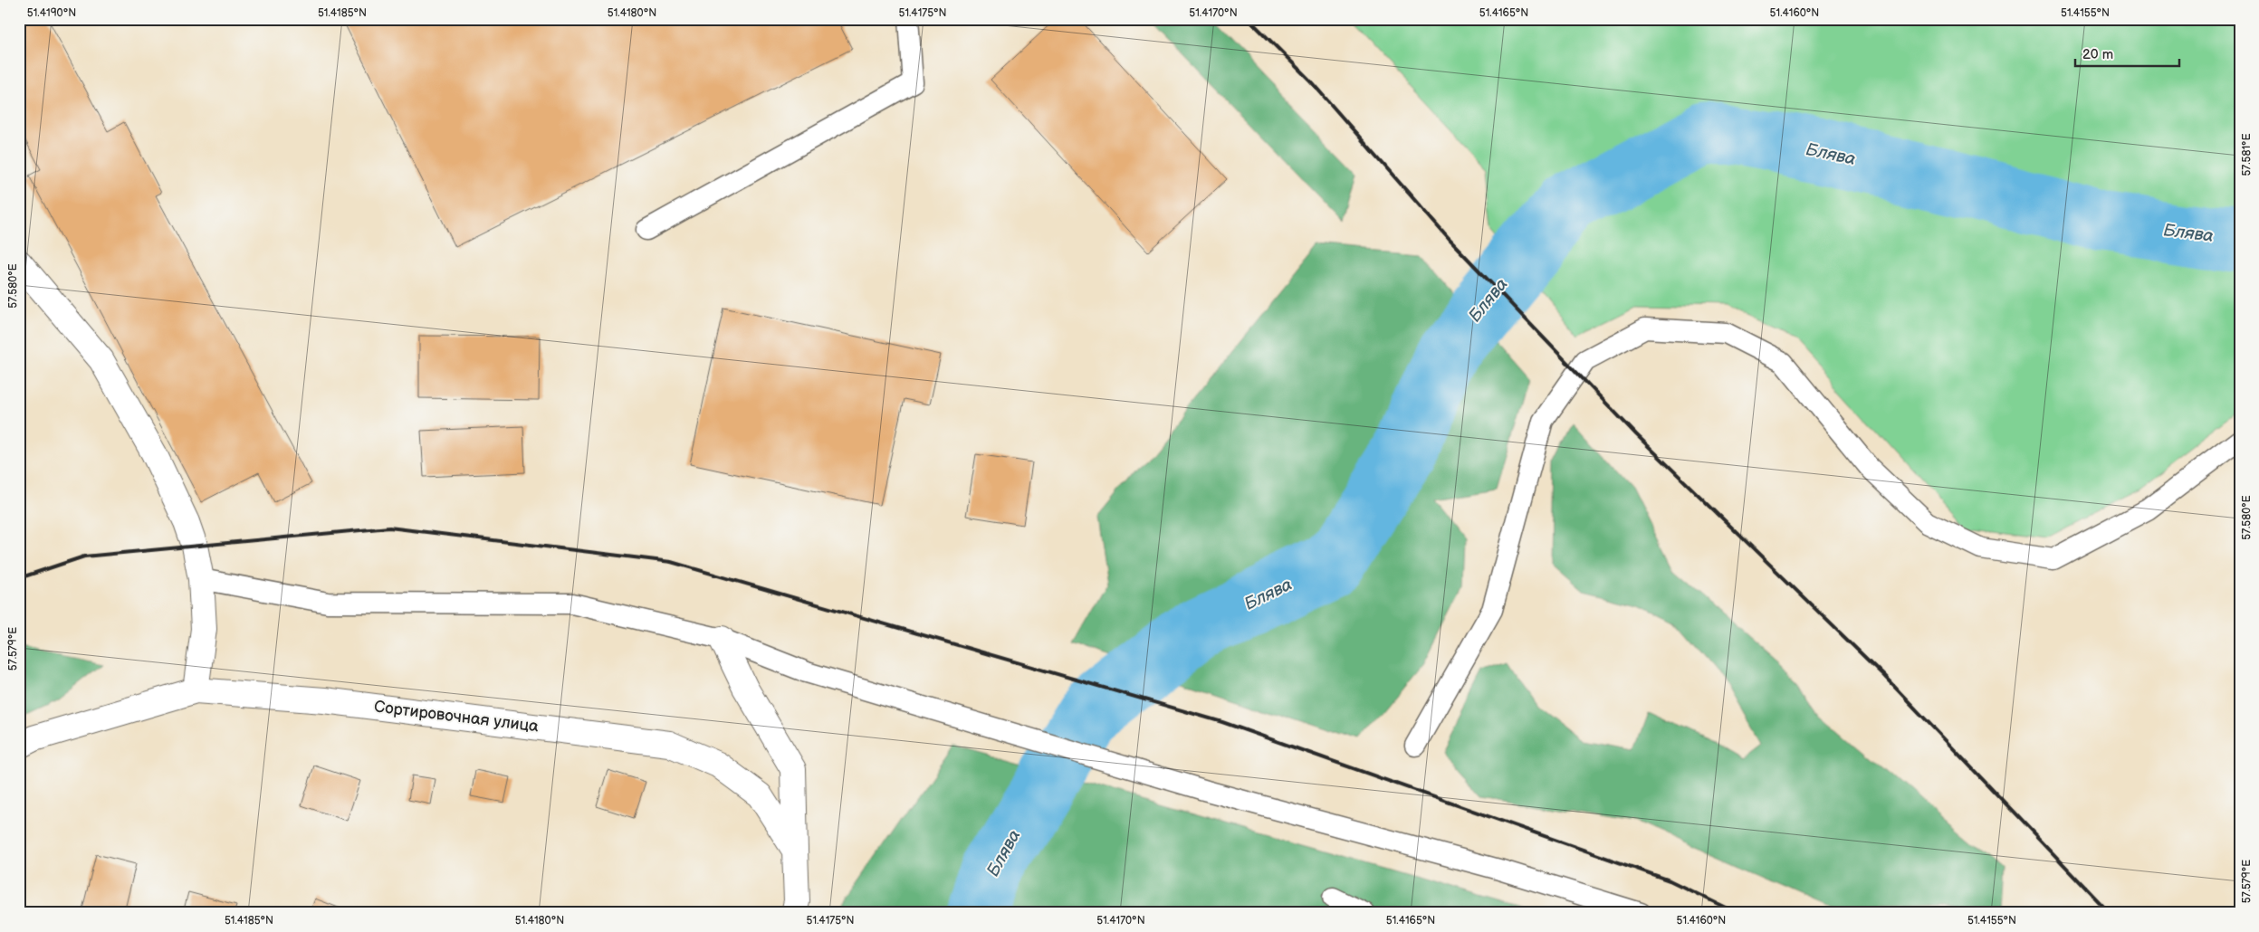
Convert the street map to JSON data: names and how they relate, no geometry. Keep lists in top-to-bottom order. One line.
{"streets":{"street":["Сортировочная улица"]},"water":["Блява"],"scale_bar":"20 m","coordinates":["51.4190°N","51.4185°N","51.4180°N","51.4175°N","51.4170°N","51.4165°N","51.4160°N","51.4155°N","57.581°E","57.580°E","57.579°E"]}
